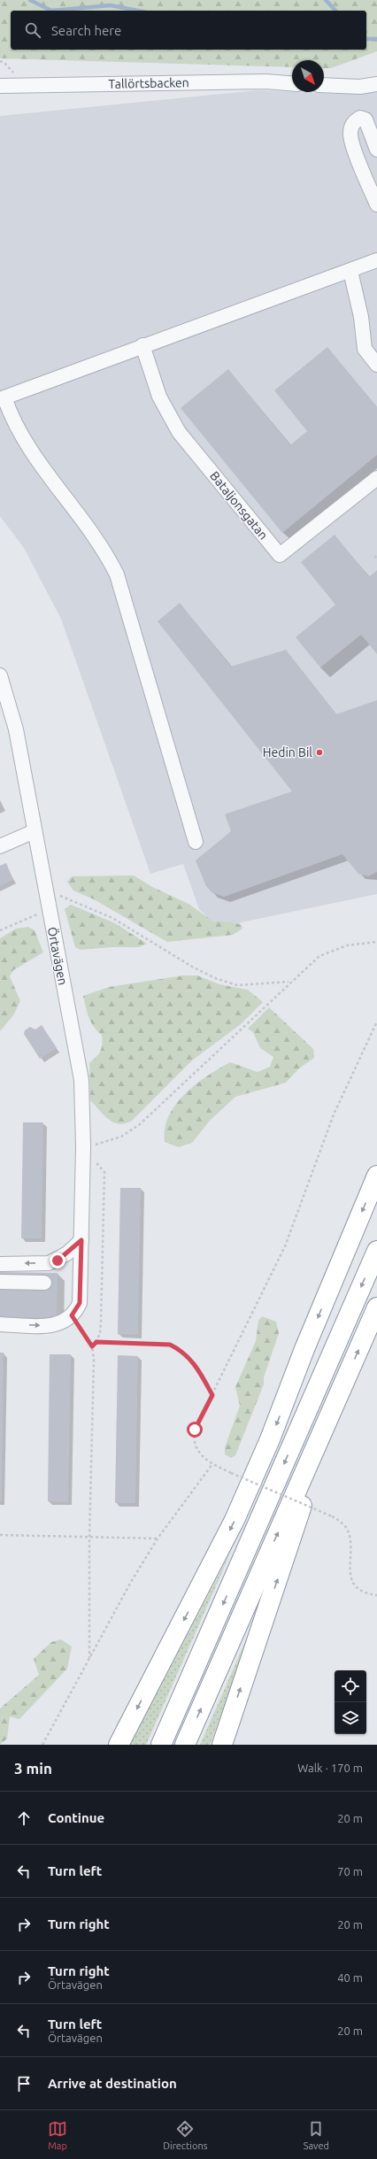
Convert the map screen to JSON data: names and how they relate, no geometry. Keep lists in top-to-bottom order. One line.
{"streets":{"street":["Tallörtsbacken","Bataljonsgatan","Örtavägen"]},"places":["Hedin Bil"],"north":"bottom right","page":{"search":"Search here","heading":["3 min","Walk · 170 m"],"list":[["Continue","20 m"],["Turn left","70 m"],["Turn right","20 m"],["Turn right","Örtavägen","40 m"],["Turn left","Örtavägen","20 m"],"Arrive at destination"],"nav":["Map","Directions","Saved"]}}
